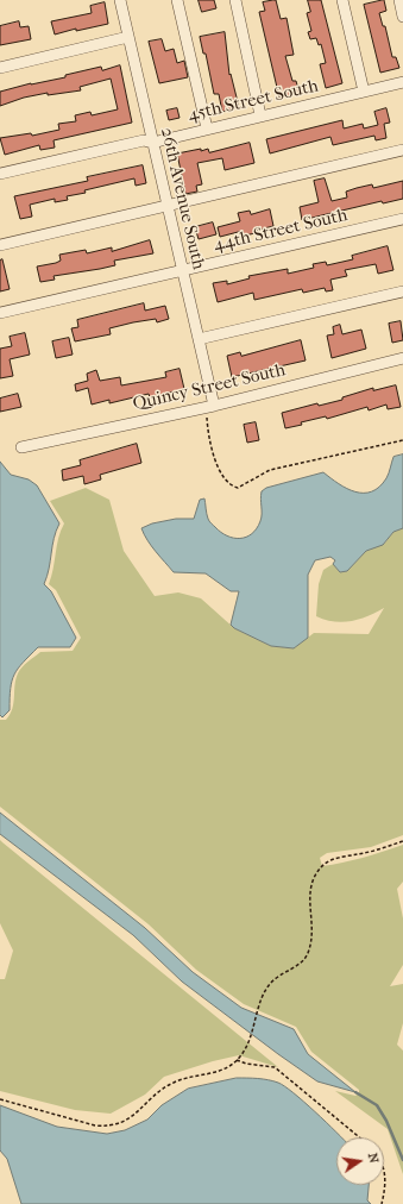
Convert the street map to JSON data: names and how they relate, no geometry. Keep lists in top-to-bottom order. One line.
{"streets":{"street":["45th Street South","26th Avenue South","44th Street South","Quincy Street South"]},"crossings":[["45th Street South","26th Avenue South"],["26th Avenue South","44th Street South"],["26th Avenue South","Quincy Street South"]],"north":"right"}
